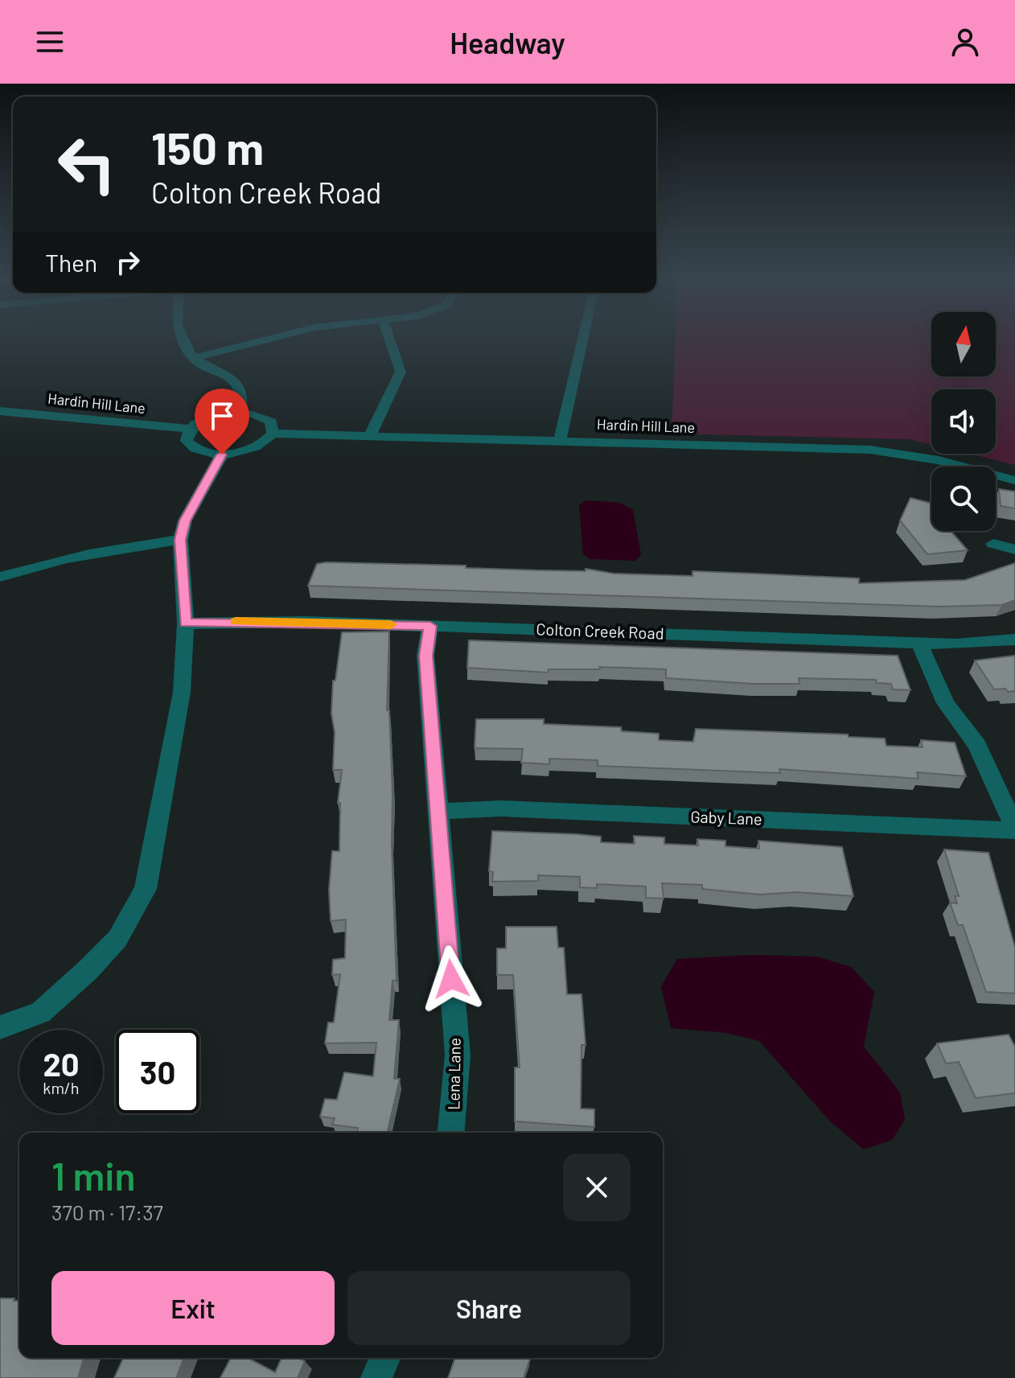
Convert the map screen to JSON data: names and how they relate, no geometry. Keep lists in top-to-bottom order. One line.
{"streets":{"street":["Hardin Hill Lane","Colton Creek Road","Gaby Lane","Lena Lane"]},"crossings":[["Colton Creek Road","Lena Lane"],["Gaby Lane","Lena Lane"]],"north":"top","page":{"header":"Headway","turn":["150 m","Colton Creek Road"],"then":"Then","speed":"20 km/h","limit":"30","heading":["1 min","370 m · 17:37"],"buttons":["Exit","Share"]}}
